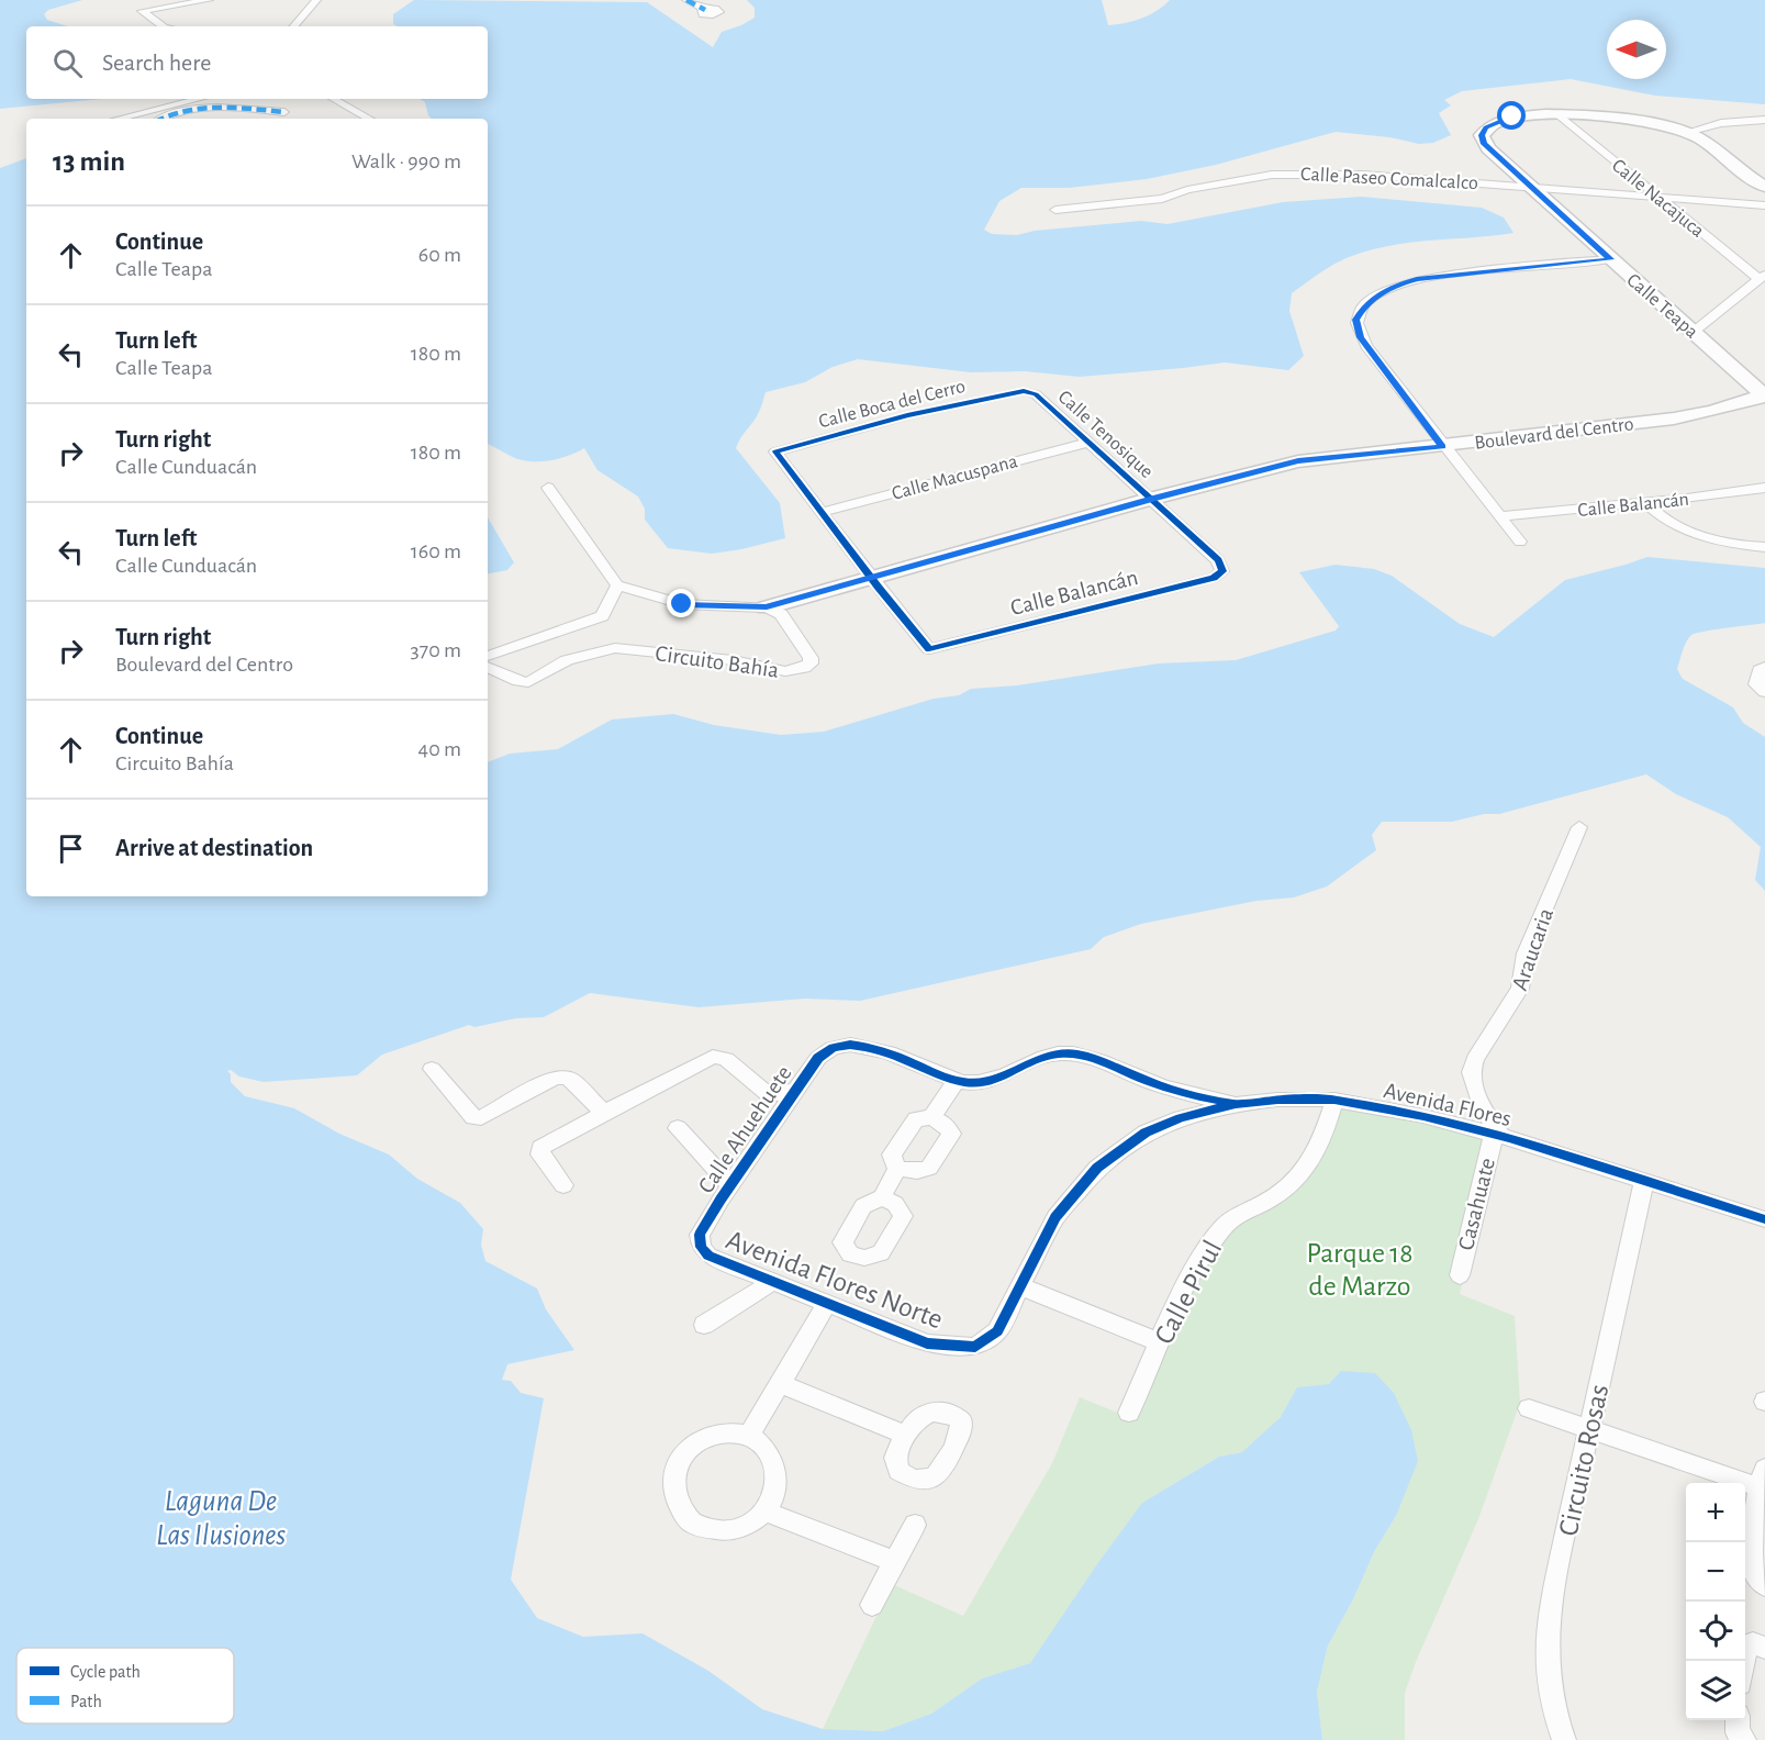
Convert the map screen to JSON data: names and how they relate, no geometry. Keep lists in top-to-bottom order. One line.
{"streets":{"street":["Calle Paseo Comalcalco","Calle Nacajuca","Calle Teapa","Calle Boca del Cerro","Boulevard del Centro","Calle Tenosique","Calle Macuspana","Calle Balancán","Circuito Bahía","Araucaria","Avenida Flores","Calle Ahuehuete","Casahuate","Avenida Flores Norte","Calle Pirul","Circuito Rosas"]},"crossings":[["Calle Paseo Comalcalco","Calle Nacajuca"],["Calle Paseo Comalcalco","Calle Teapa"],["Calle Nacajuca","Calle Teapa"],["Calle Teapa","Boulevard del Centro"],["Calle Boca del Cerro","Calle Tenosique"],["Calle Boca del Cerro","Calle Macuspana"],["Boulevard del Centro","Calle Tenosique"],["Boulevard del Centro","Calle Balancán"],["Boulevard del Centro","Circuito Bahía"],["Calle Tenosique","Calle Macuspana"],["Calle Tenosique","Calle Balancán"],["Araucaria","Avenida Flores"],["Araucaria","Casahuate"],["Avenida Flores","Casahuate"],["Avenida Flores","Avenida Flores Norte"],["Avenida Flores","Calle Pirul"],["Avenida Flores","Circuito Rosas"],["Calle Ahuehuete","Avenida Flores Norte"]],"water":["Laguna De Las Ilusiones"],"parks":["Parque 18 de Marzo"],"legend":["Cycle path","Path"],"north":"left","page":{"search":"Search here","heading":["13 min","Walk · 990 m"],"list":[["Continue","Calle Teapa","60 m"],["Turn left","Calle Teapa","180 m"],["Turn right","Calle Cunduacán","180 m"],["Turn left","Calle Cunduacán","160 m"],["Turn right","Boulevard del Centro","370 m"],["Continue","Circuito Bahía","40 m"],"Arrive at destination"],"map_buttons":["+","−"]}}
